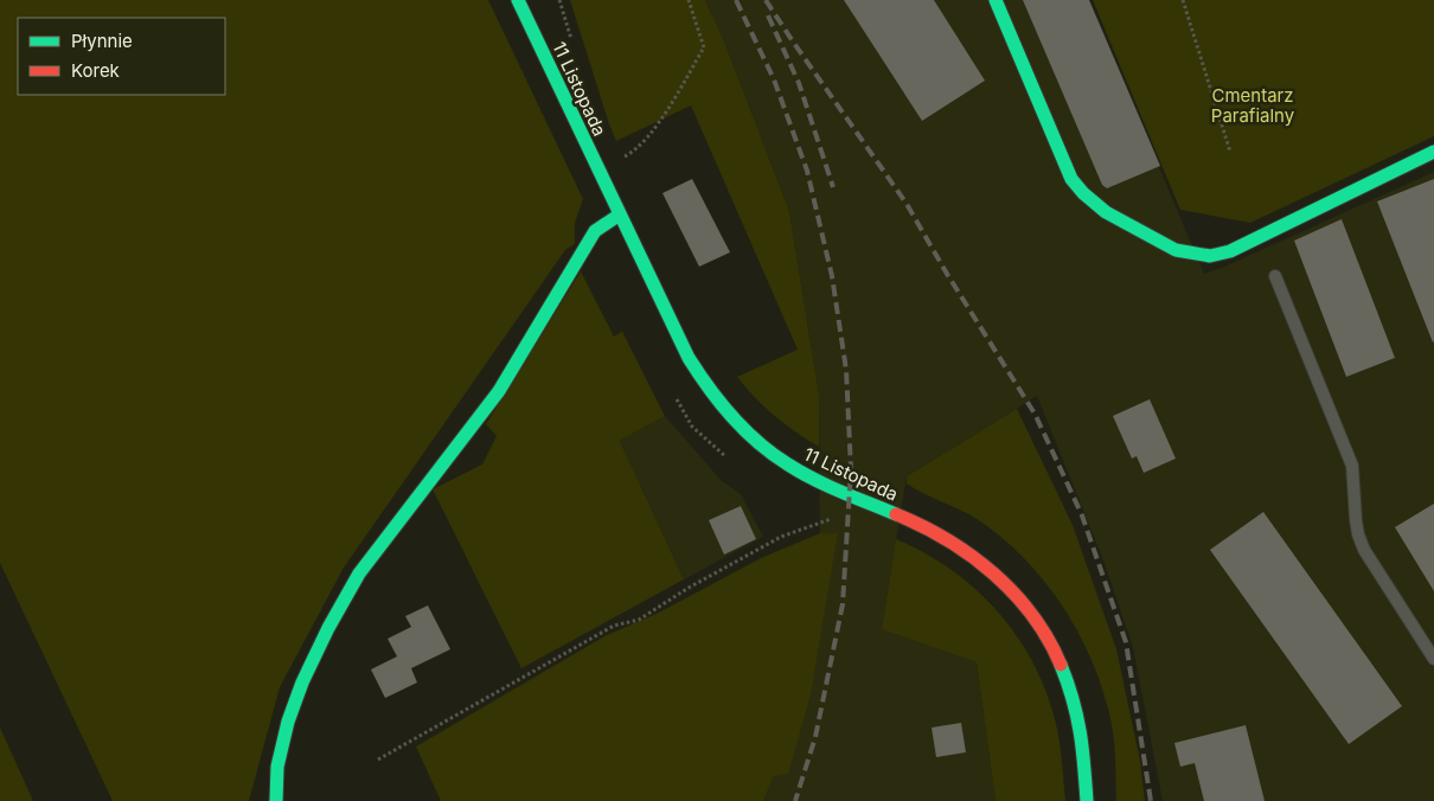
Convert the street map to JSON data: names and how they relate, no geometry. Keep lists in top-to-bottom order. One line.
{"streets":{"street":["11 Listopada"]},"parks":["Cmentarz Parafialny"],"legend":["Płynnie","Korek"]}
